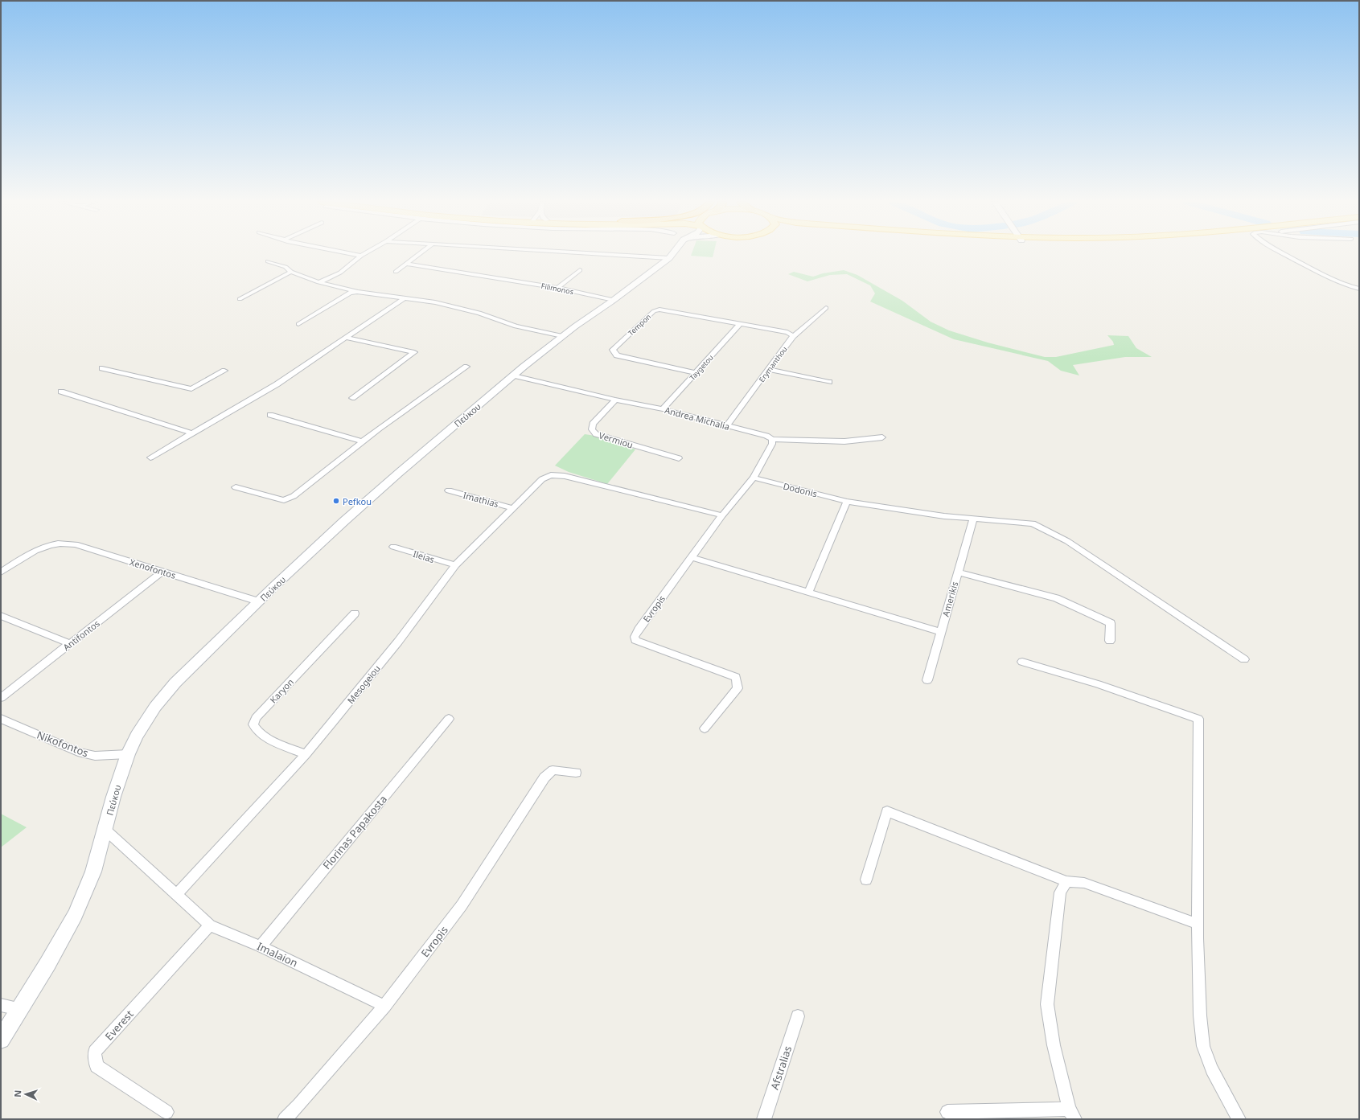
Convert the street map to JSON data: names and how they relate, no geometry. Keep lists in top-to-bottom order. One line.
{"streets":{"main road":["Πεύκου"],"street":["Filimonos","Tempon","Erymanthou","Taygetou","Andrea Michalia","Vermiou","Dodonis","Imathias","Ileias","Xenofontos","Amerikis","Evropis","Antifontos","Mesogeiou","Karyon","Nikofontos","Florinas Papakosta","Imalaion","Everest","Afstralias"]},"crossings":[["Filimonos","Πεύκου"],["Tempon","Erymanthou"],["Tempon","Taygetou"],["Erymanthou","Andrea Michalia"],["Taygetou","Andrea Michalia"],["Πεύκου","Andrea Michalia"],["Πεύκου","Xenofontos"],["Πεύκου","Nikofontos"],["Πεύκου","Imalaion"],["Andrea Michalia","Vermiou"],["Andrea Michalia","Evropis"],["Dodonis","Amerikis"],["Dodonis","Evropis"],["Imathias","Mesogeiou"],["Ileias","Mesogeiou"],["Xenofontos","Antifontos"],["Evropis","Mesogeiou"],["Evropis","Imalaion"],["Mesogeiou","Karyon"],["Mesogeiou","Imalaion"],["Florinas Papakosta","Imalaion"],["Imalaion","Everest"]],"places":["Pefkou"],"north":"left"}
